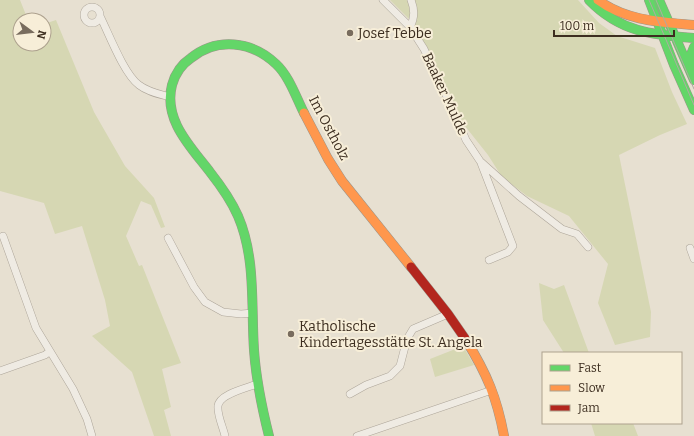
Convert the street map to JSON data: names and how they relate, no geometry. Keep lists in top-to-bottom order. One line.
{"streets":{"street":["Baaker Mulde","Im Ostholz"]},"places":["Josef Tebbe","Katholische Kindertagesstätte St. Angela"],"legend":["Fast","Slow","Jam"],"scale_bar":"100 m","north":"right"}
